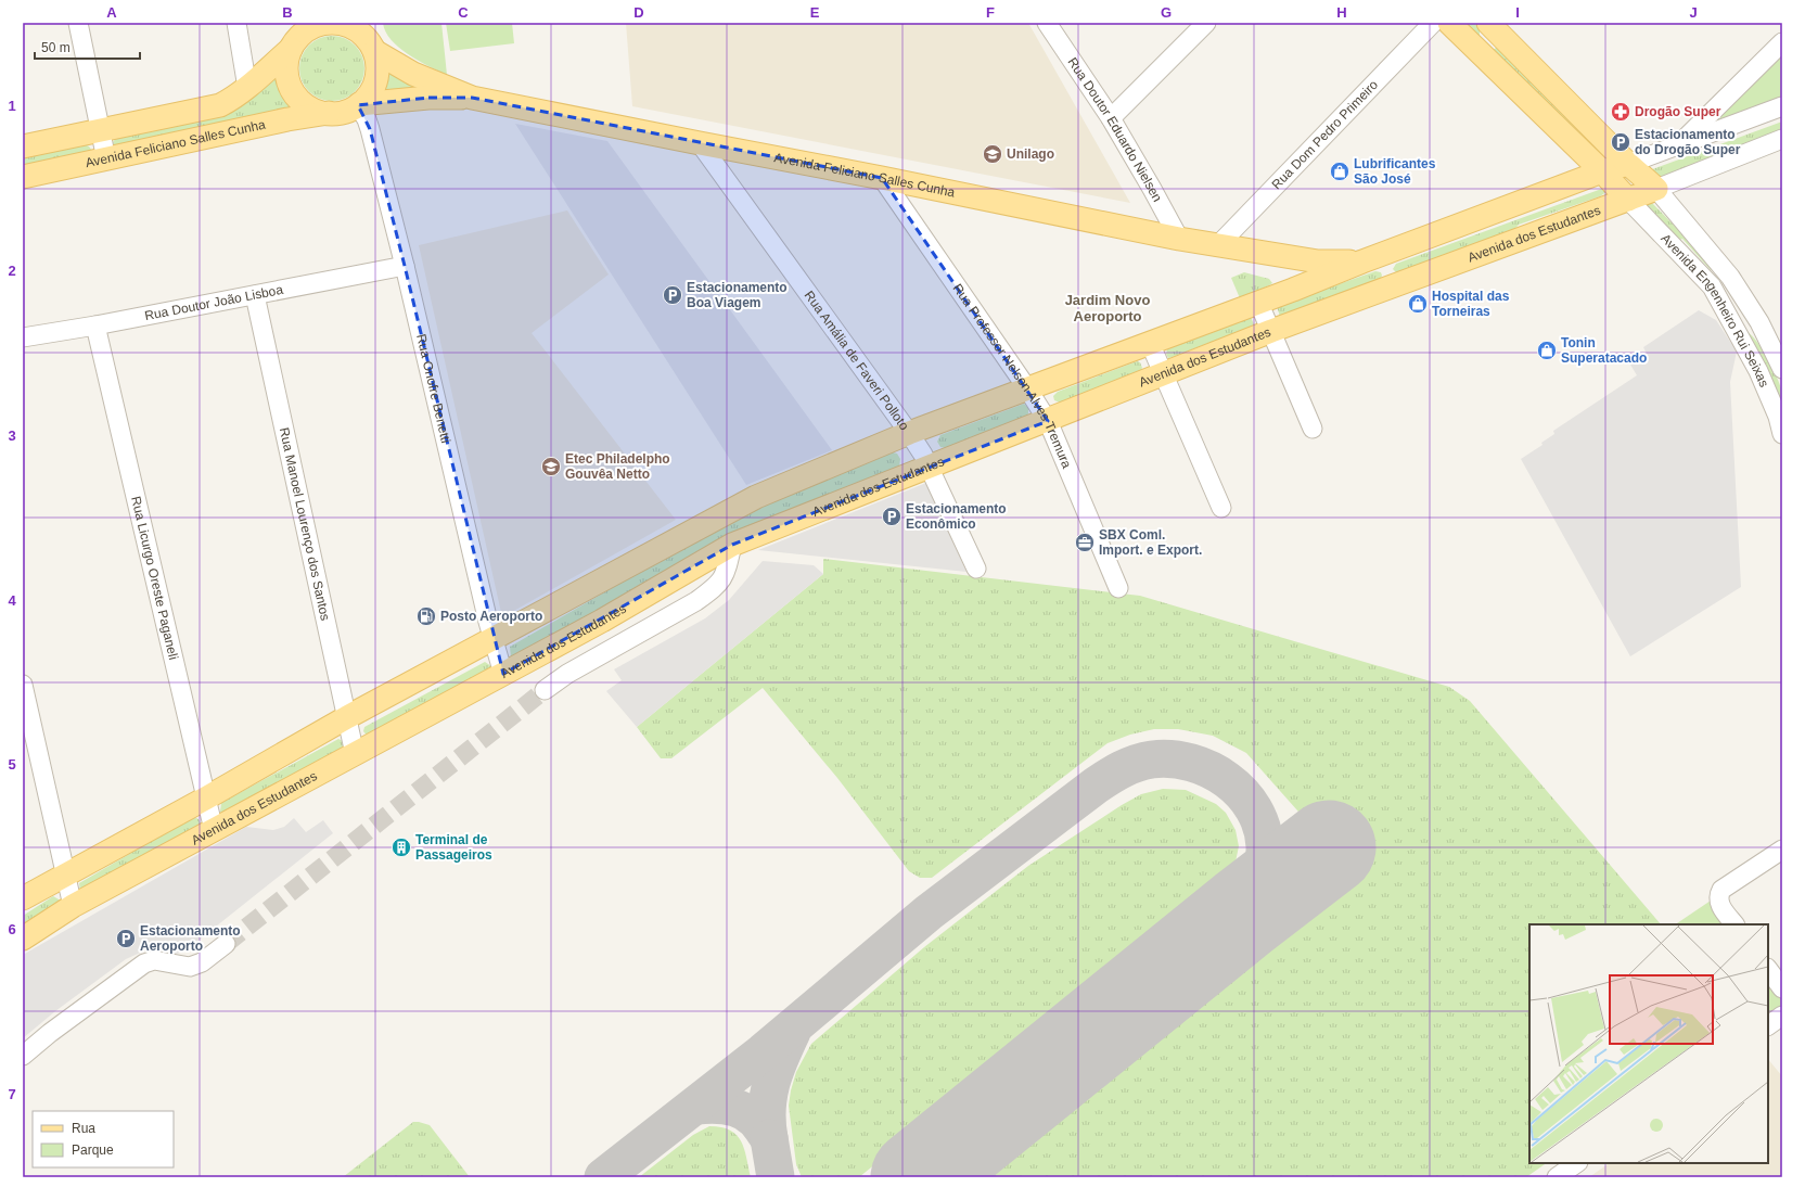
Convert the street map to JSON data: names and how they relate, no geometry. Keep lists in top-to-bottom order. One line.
{"streets":{"main road":["Avenida Feliciano Salles Cunha","Avenida dos Estudantes"],"street":["Rua Doutor Eduardo Nielsen","Rua Dom Pedro Primeiro","Rua Doutor João Lisboa","Avenida Engenheiro Rui Seixas","Rua Amália de Faveri Polloto","Rua Professor Nelson Alves Tremura","Rua Onofre Benetti","Rua Manoel Lourenço dos Santos","Rua Licurgo Oreste Paganeli"]},"crossings":[["Rua Doutor Eduardo Nielsen","Avenida Feliciano Salles Cunha"],["Rua Dom Pedro Primeiro","Avenida Feliciano Salles Cunha"],["Avenida Feliciano Salles Cunha","Rua Amália de Faveri Polloto"],["Avenida Feliciano Salles Cunha","Rua Professor Nelson Alves Tremura"],["Avenida Feliciano Salles Cunha","Rua Onofre Benetti"],["Avenida dos Estudantes","Avenida Engenheiro Rui Seixas"],["Avenida dos Estudantes","Rua Amália de Faveri Polloto"],["Avenida dos Estudantes","Rua Professor Nelson Alves Tremura"],["Avenida dos Estudantes","Rua Onofre Benetti"],["Avenida dos Estudantes","Rua Manoel Lourenço dos Santos"],["Avenida dos Estudantes","Rua Licurgo Oreste Paganeli"],["Rua Doutor João Lisboa","Rua Onofre Benetti"],["Rua Doutor João Lisboa","Rua Manoel Lourenço dos Santos"],["Rua Doutor João Lisboa","Rua Licurgo Oreste Paganeli"]],"districts":["Jardim Novo Aeroporto"],"places":{"pharmacy":["Drogão Super"],"parking":["Estacionamento do Drogão Super","Estacionamento Boa Viagem","Estacionamento Econômico","Estacionamento Aeroporto"],"school or university":["Unilago","Etec Philadelpho Gouvêa Netto"],"shop":["Lubrificantes São José","Hospital das Torneiras","Tonin Superatacado"],"office":["SBX Coml. Import. e Export."],"fuel station":["Posto Aeroporto"],"building":["Terminal de Passageiros"]},"legend":["Rua","Parque"],"scale_bar":"50 m","grid":{"columns":["A","B","C","D","E","F","G","H","I","J"],"rows":["1","2","3","4","5","6","7"]}}
